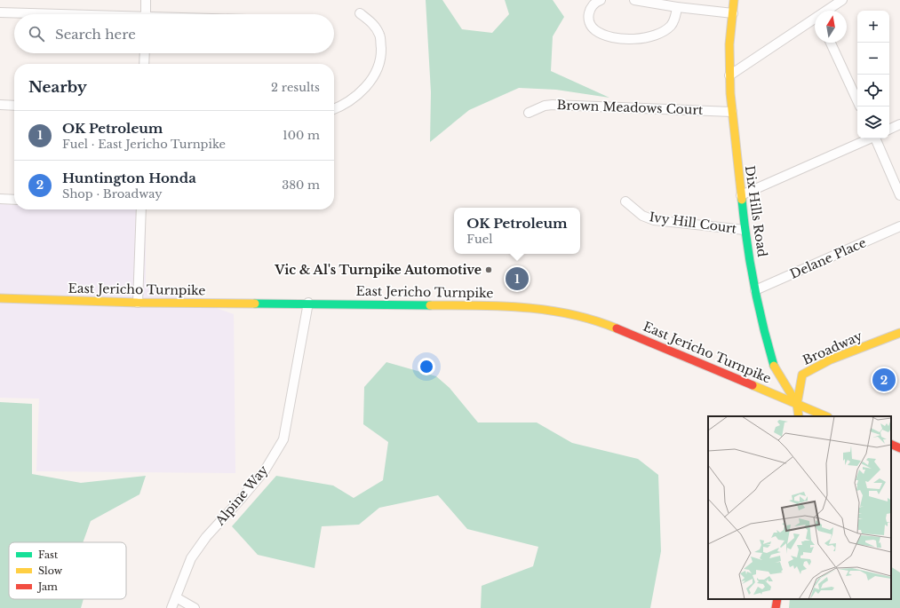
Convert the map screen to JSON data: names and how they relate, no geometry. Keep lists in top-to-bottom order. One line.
{"streets":{"main road":["Dix Hills Road","East Jericho Turnpike","Broadway"],"street":["Brown Meadows Court","Ivy Hill Court","Delane Place","Alpine Way"]},"crossings":[["Brown Meadows Court","Dix Hills Road"],["Dix Hills Road","Ivy Hill Court"],["Dix Hills Road","Delane Place"],["Dix Hills Road","East Jericho Turnpike"],["Dix Hills Road","Broadway"],["East Jericho Turnpike","Broadway"],["East Jericho Turnpike","Alpine Way"]],"places":["Vic & Al's Turnpike Automotive"],"legend":["Fast","Slow","Jam"],"north":"top","page":{"map_buttons":["+","−"],"search":"Search here","heading":["Nearby","2 results"],"list":[{"mark":"1","name":"OK Petroleum","note":"Fuel · East Jericho Turnpike","value":"100 m"},{"mark":"2","name":"Huntington Honda","note":"Shop · Broadway","value":"380 m"}],"popup":["OK Petroleum","Fuel"],"pins":["1","2"]}}
